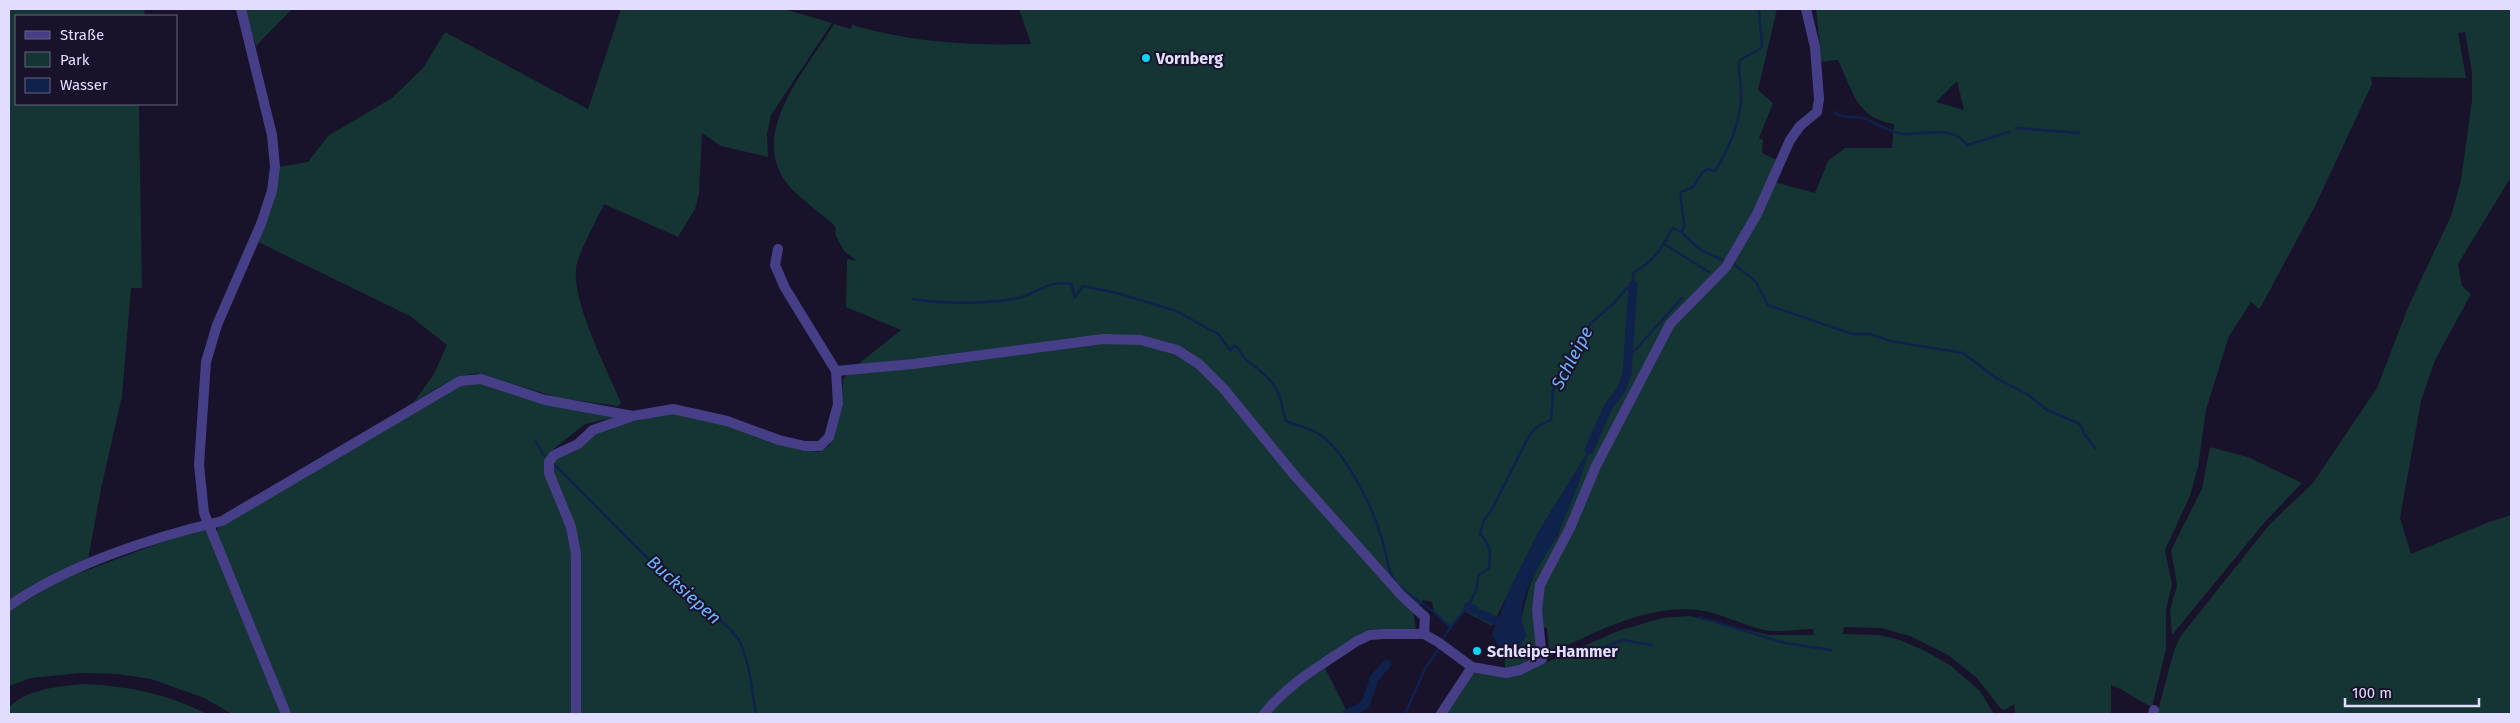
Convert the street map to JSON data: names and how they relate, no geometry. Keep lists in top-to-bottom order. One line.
{"water":["Schleipe","Bucksiepen"],"places":["Vornberg","Schleipe-Hammer"],"legend":["Straße","Park","Wasser"],"scale_bar":"100 m"}
